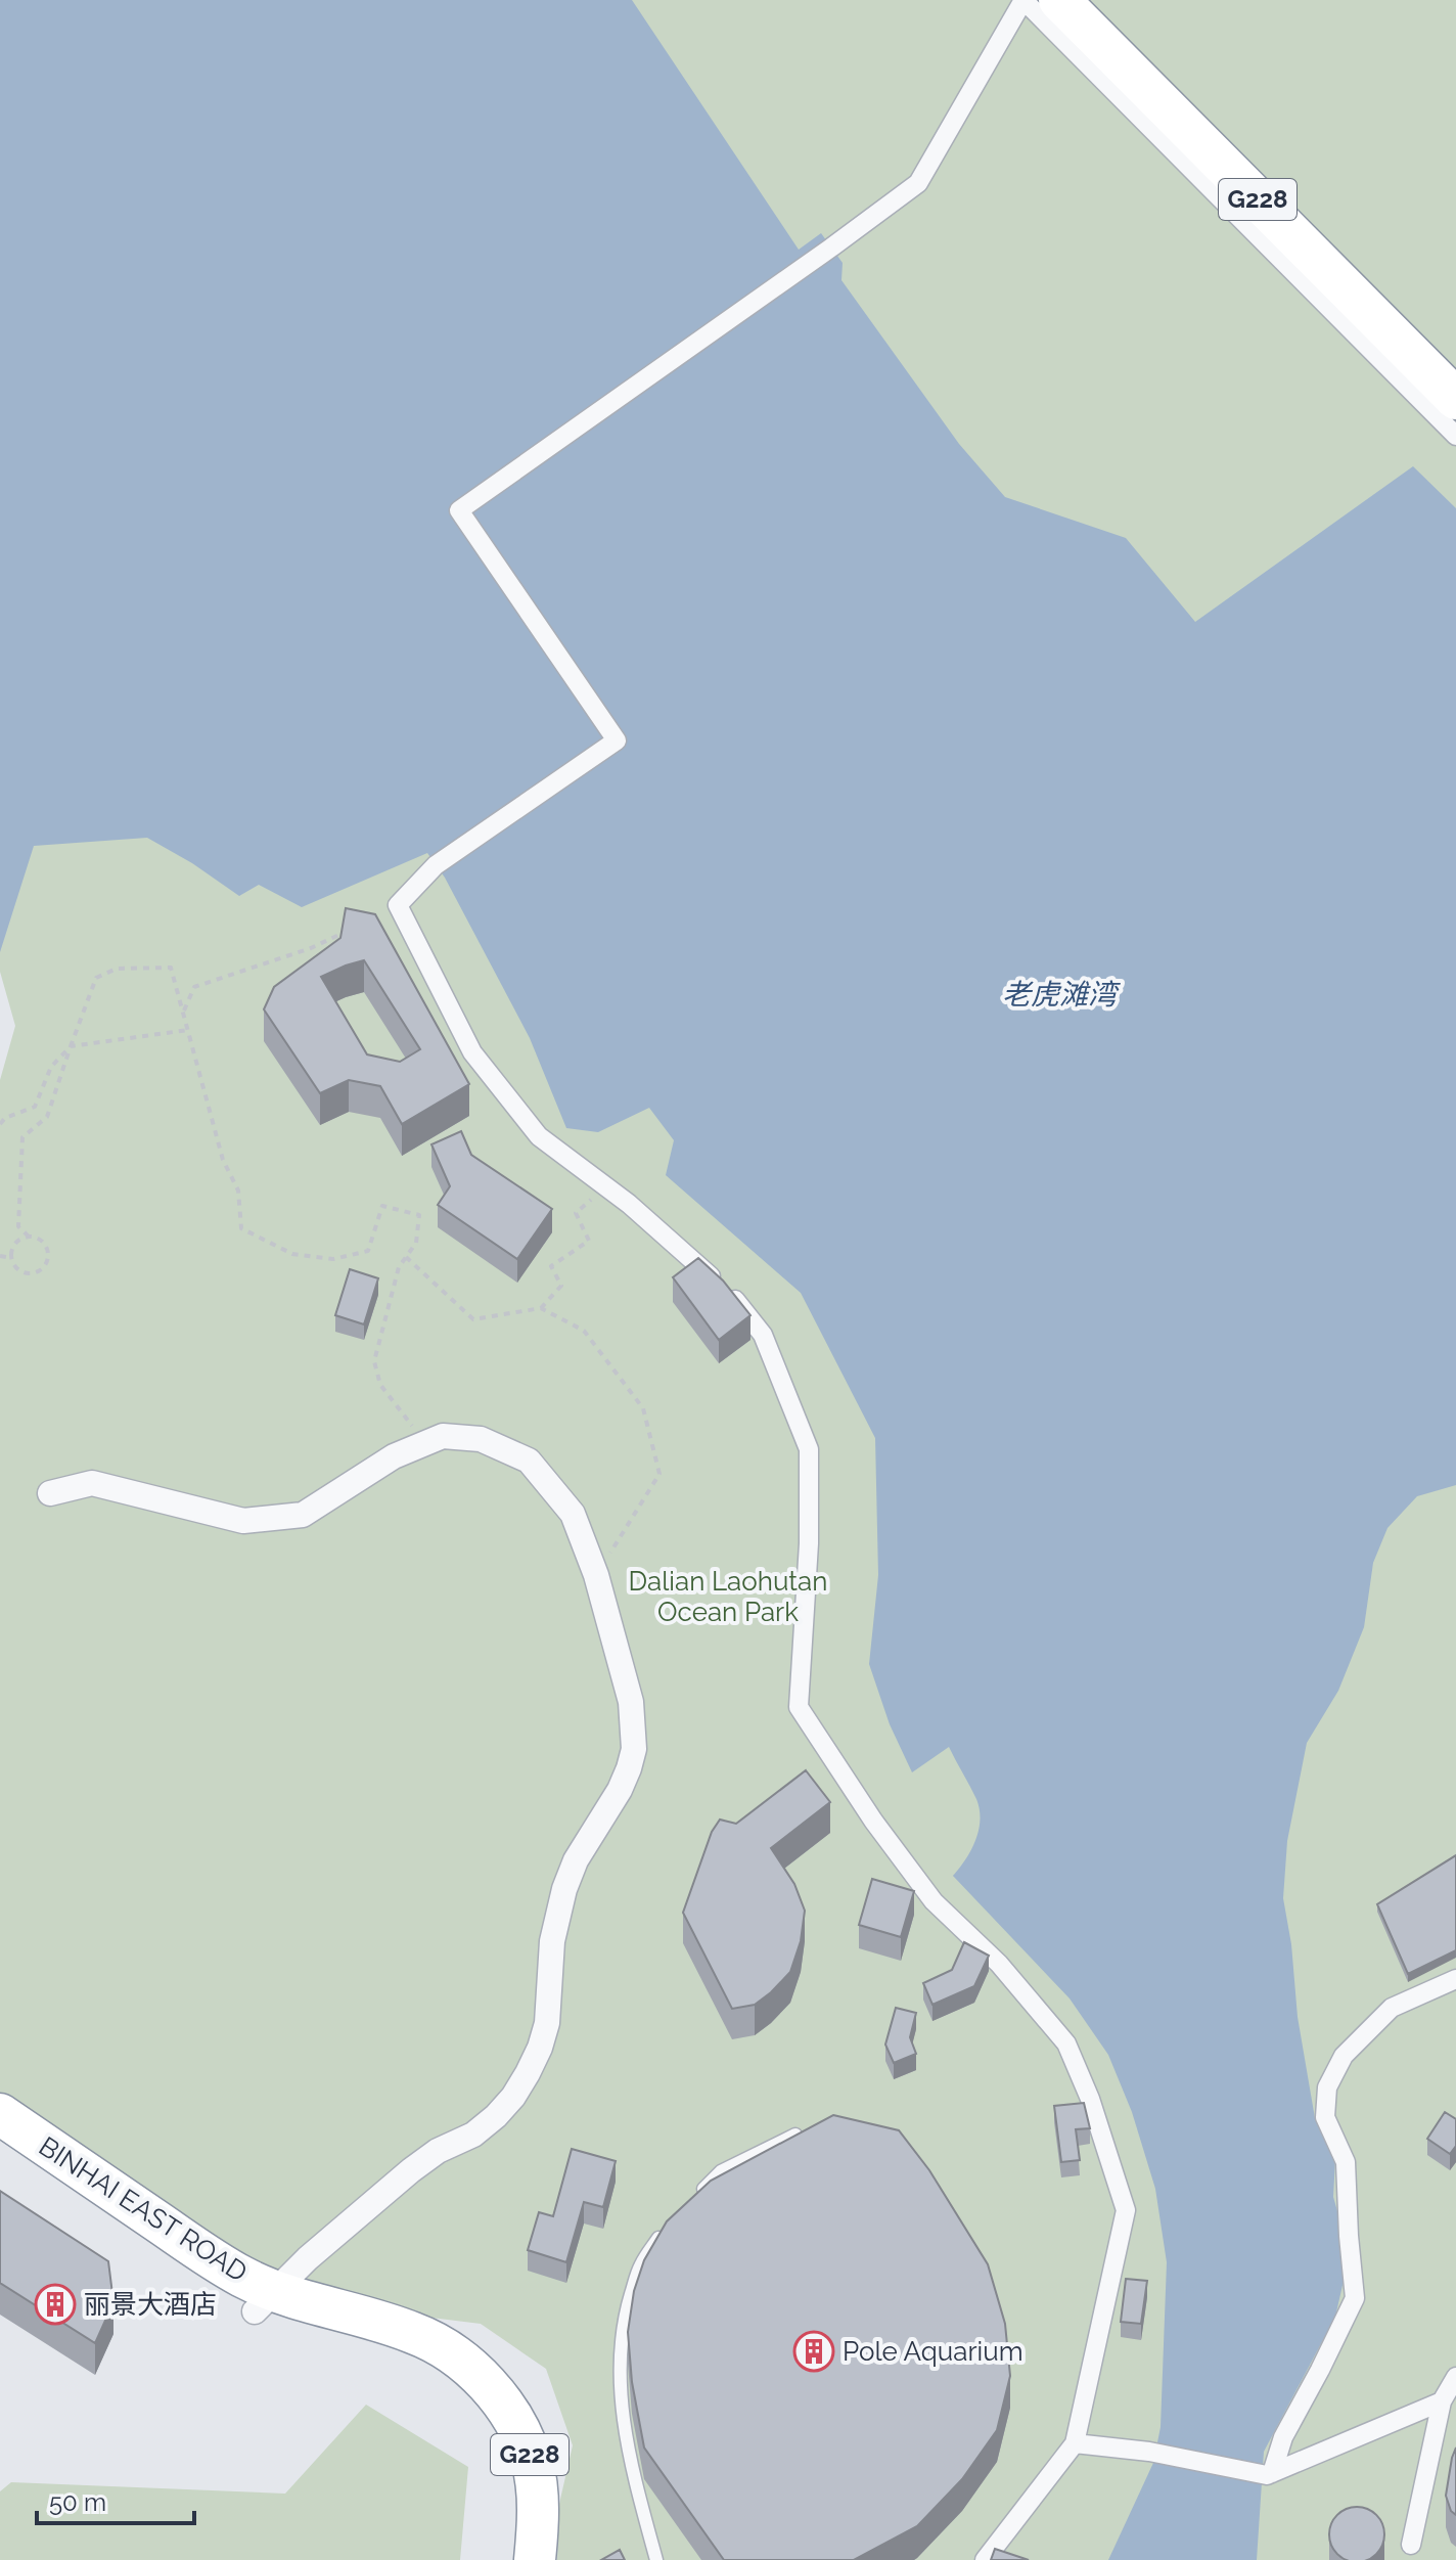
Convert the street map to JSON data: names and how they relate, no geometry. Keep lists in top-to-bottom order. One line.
{"streets":{"highway":["G228","BINHAI EAST ROAD"]},"water":["老虎滩湾"],"parks":["Dalian Laohutan Ocean Park"],"places":{"building":["丽景大酒店","Pole Aquarium"]},"scale_bar":"50 m"}
